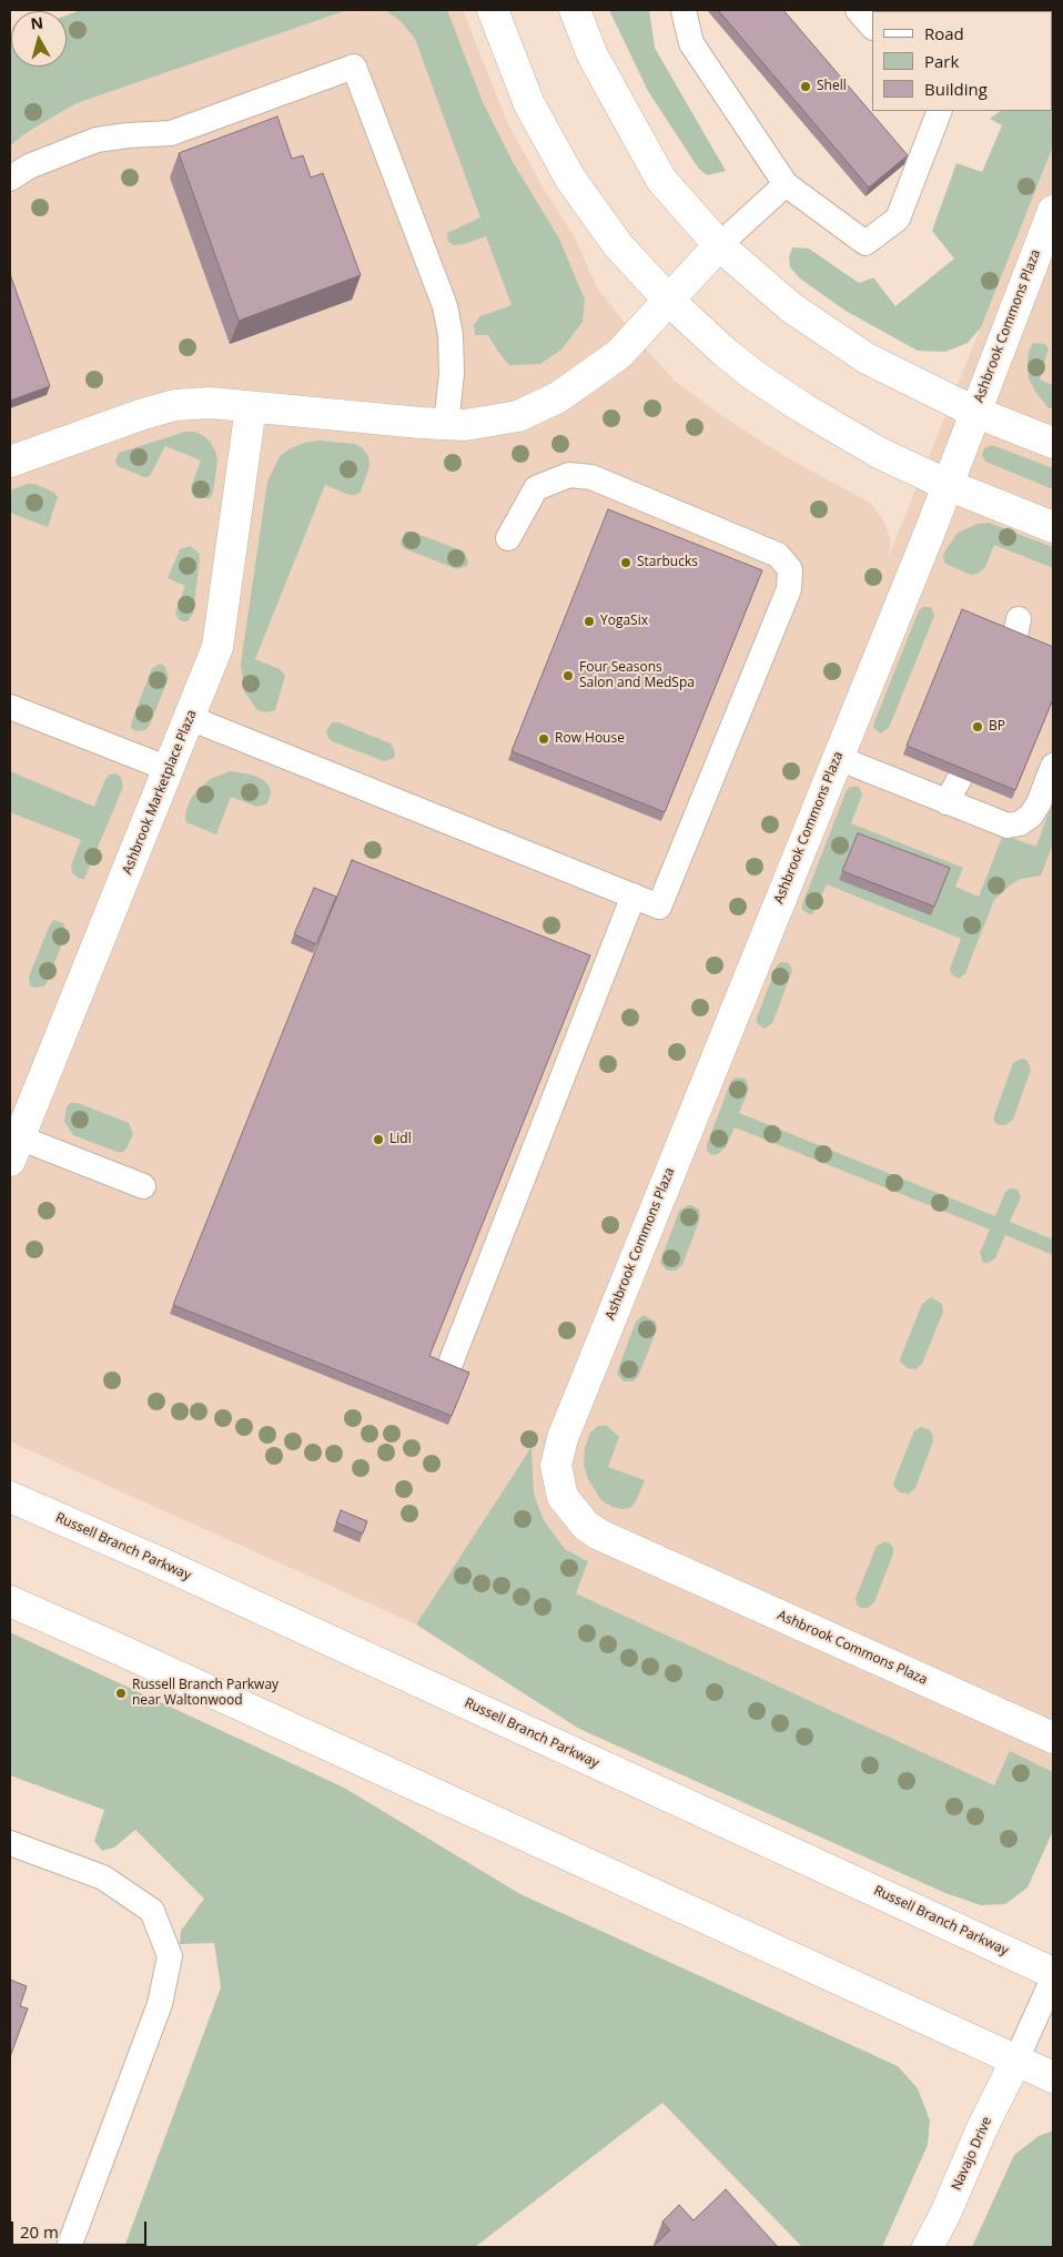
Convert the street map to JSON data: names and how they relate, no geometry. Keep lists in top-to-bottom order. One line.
{"streets":{"street":["Ashbrook Commons Plaza","Ashbrook Marketplace Plaza","Russell Branch Parkway","Navajo Drive"]},"places":["Shell","Starbucks","YogaSix","Four Seasons Salon and MedSpa","BP","Row House","Lidl","Russell Branch Parkway near Waltonwood"],"legend":["Road","Park","Building"],"scale_bar":"20 m","north":"top"}
